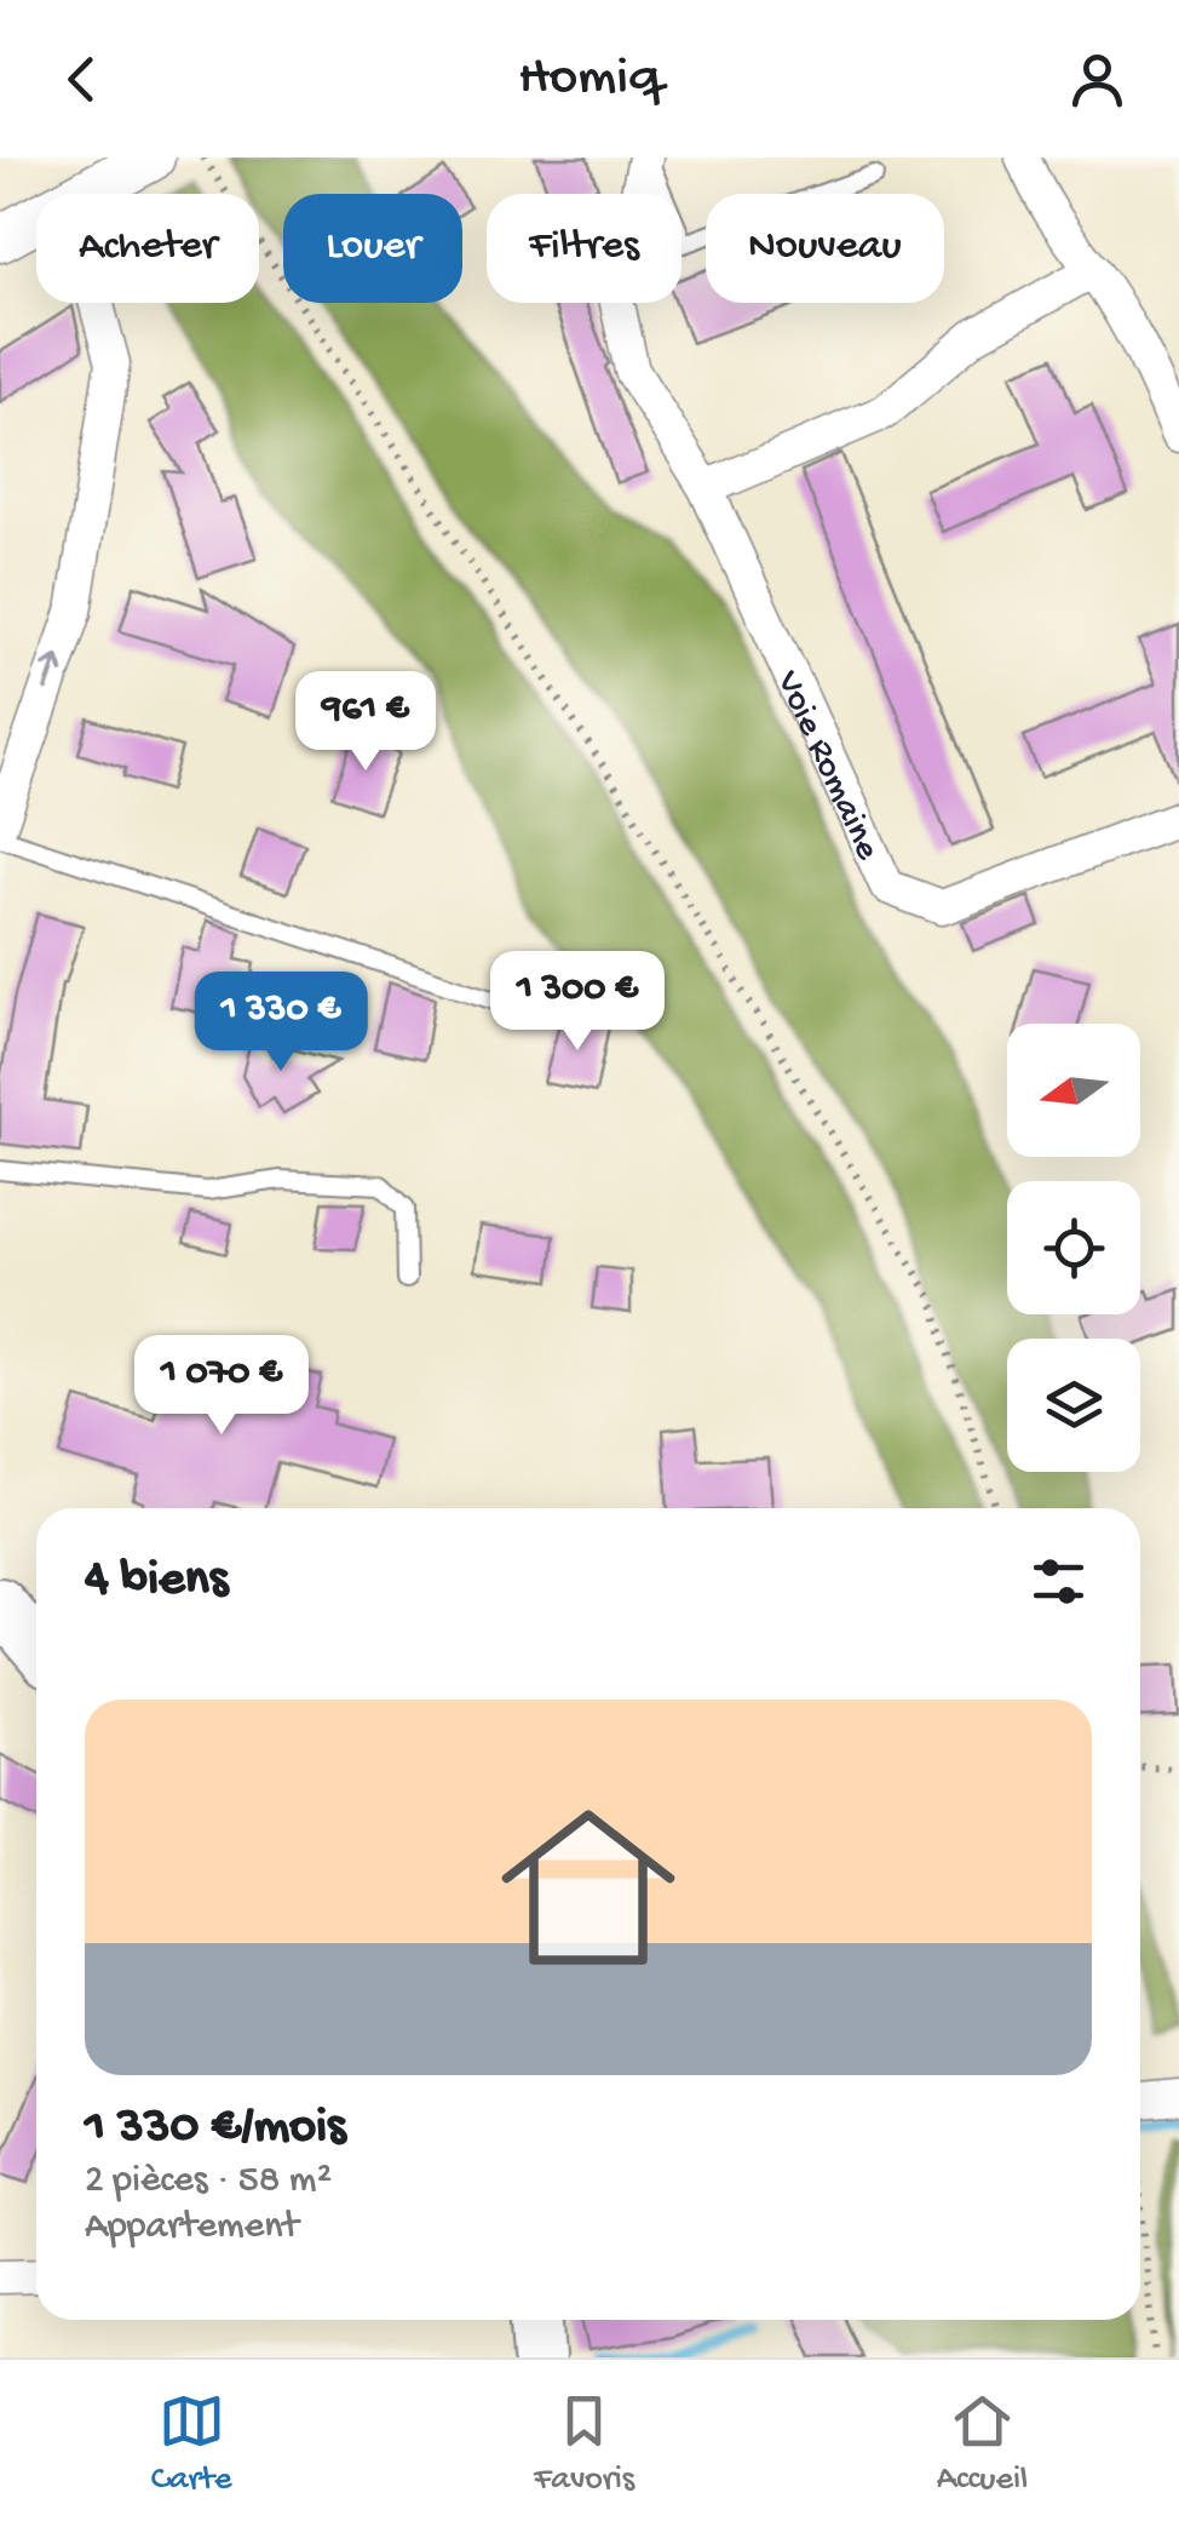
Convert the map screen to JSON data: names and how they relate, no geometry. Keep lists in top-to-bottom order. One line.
{"streets":{"street":["Voie Romaine"]},"north":"left","page":{"header":"Homiq","chip":["Acheter","Louer","Filtres","Nouveau"],"price":["961 €","1 300 €","1 330 €","1 070 €"],"heading":"4 biens","list":[{"name":"1 330 €/mois","note":"2 pièces · 58 m² · Appartement"}],"tabs":["Carte","Favoris","Accueil"]}}
